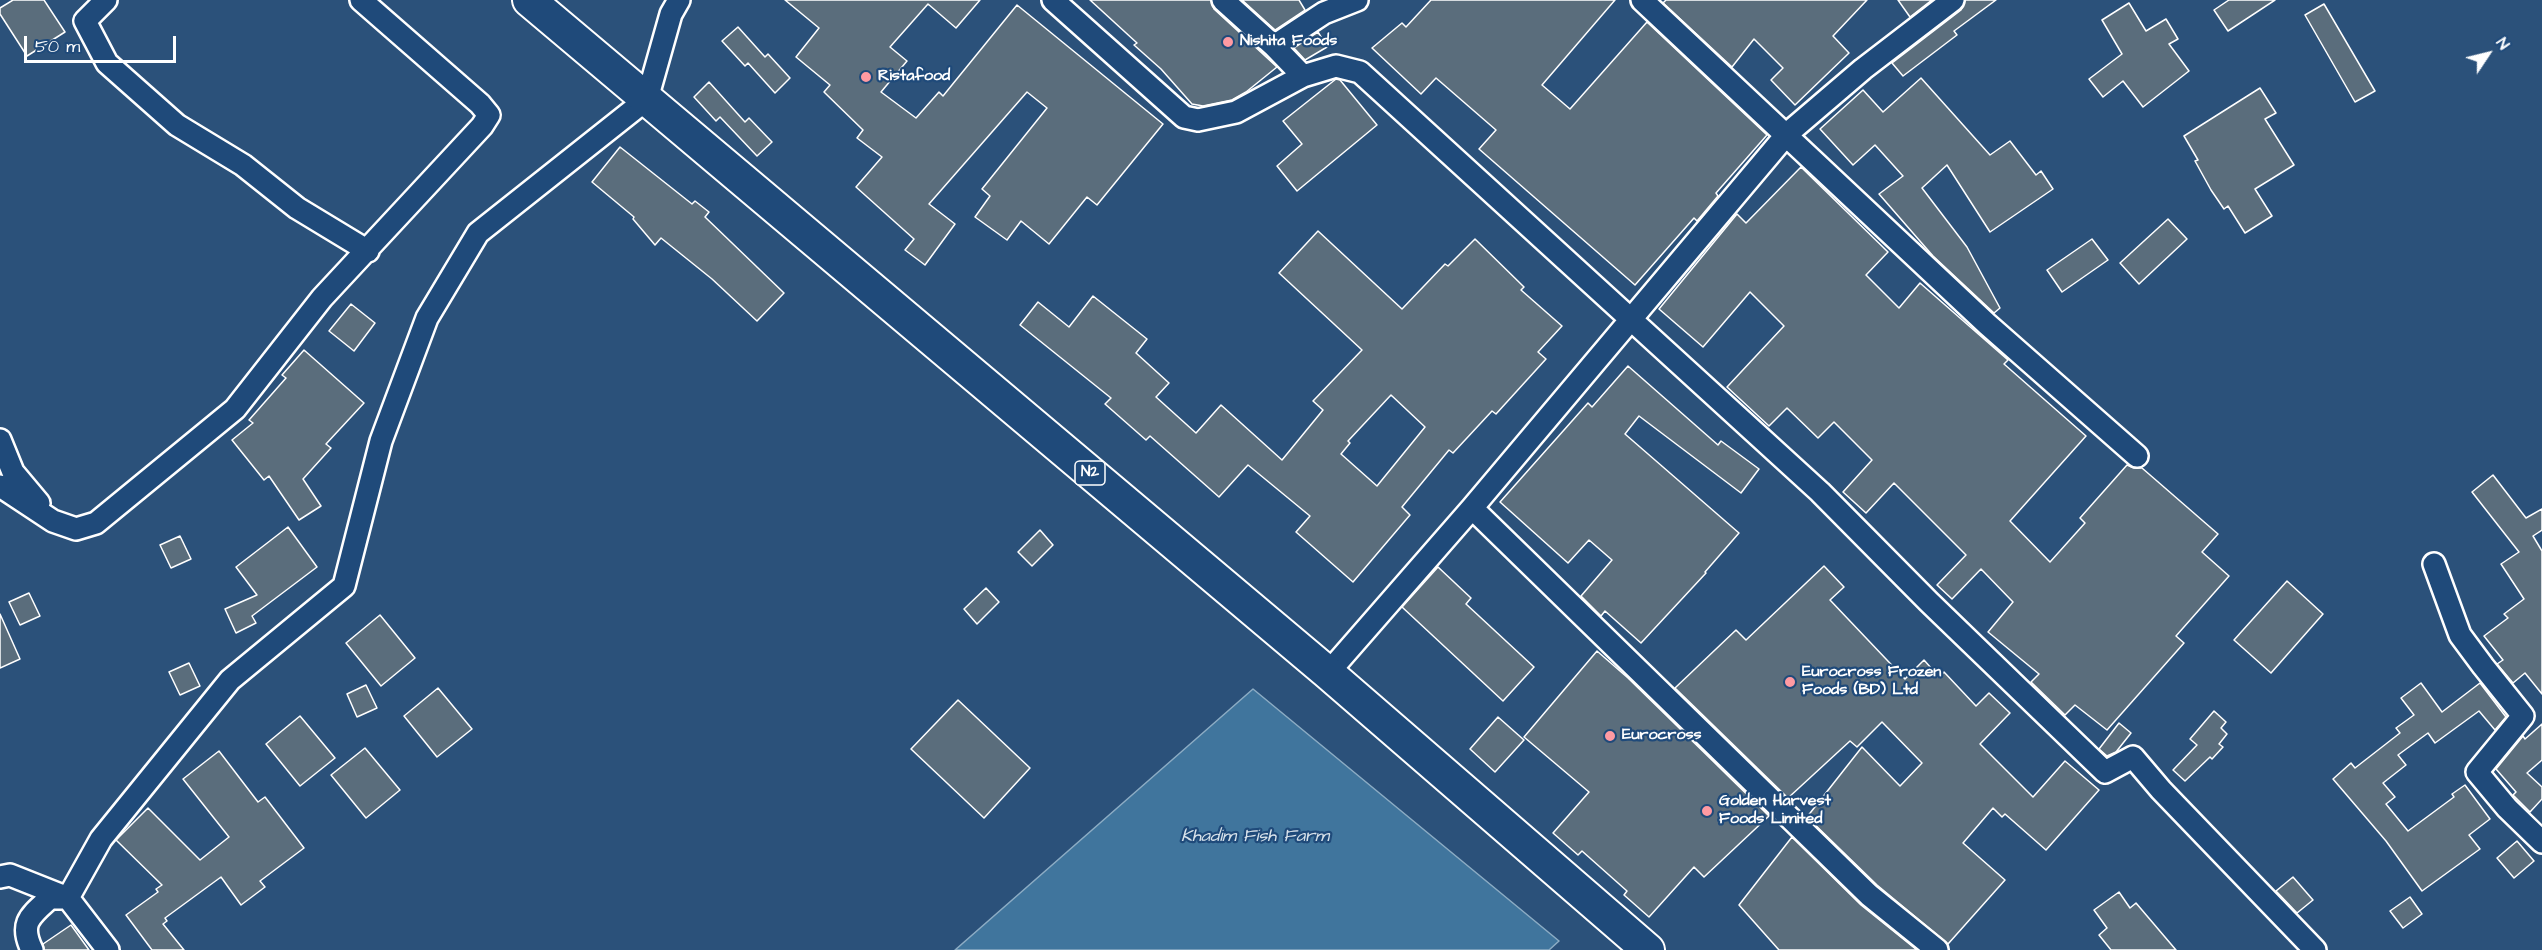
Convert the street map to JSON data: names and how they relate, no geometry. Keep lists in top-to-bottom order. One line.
{"streets":{"highway":["N2"]},"water":["Khadim Fish Farm"],"places":["Nishita Foods","Ristafood","Eurocross Frozen Foods (BD) Ltd","Eurocross","Golden Harvest Foods Limited"],"scale_bar":"50 m","north":"top right"}
